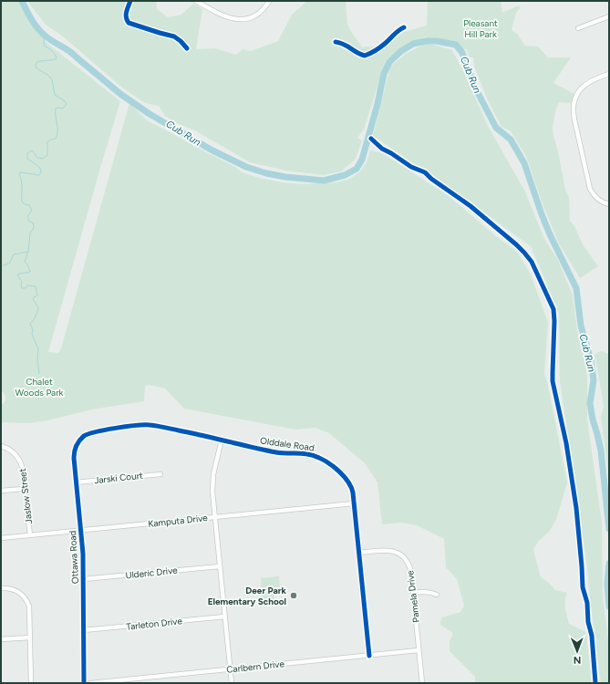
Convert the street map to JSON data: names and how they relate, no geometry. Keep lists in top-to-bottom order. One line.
{"streets":{"street":["Olddale Road","Jarski Court","Jaslow Street","Kamputa Drive","Ottawa Road","Ulderic Drive","Pamela Drive","Tarleton Drive","Carlbern Drive"]},"crossings":[["Olddale Road","Kamputa Drive"],["Olddale Road","Ottawa Road"],["Olddale Road","Pamela Drive"],["Olddale Road","Carlbern Drive"],["Jarski Court","Ottawa Road"],["Jaslow Street","Kamputa Drive"],["Kamputa Drive","Ottawa Road"],["Ottawa Road","Ulderic Drive"],["Ottawa Road","Tarleton Drive"],["Pamela Drive","Carlbern Drive"]],"water":["Cub Run"],"parks":["Pleasant Hill Park","Chalet Woods Park"],"places":["Deer Park Elementary School"],"north":"bottom"}
